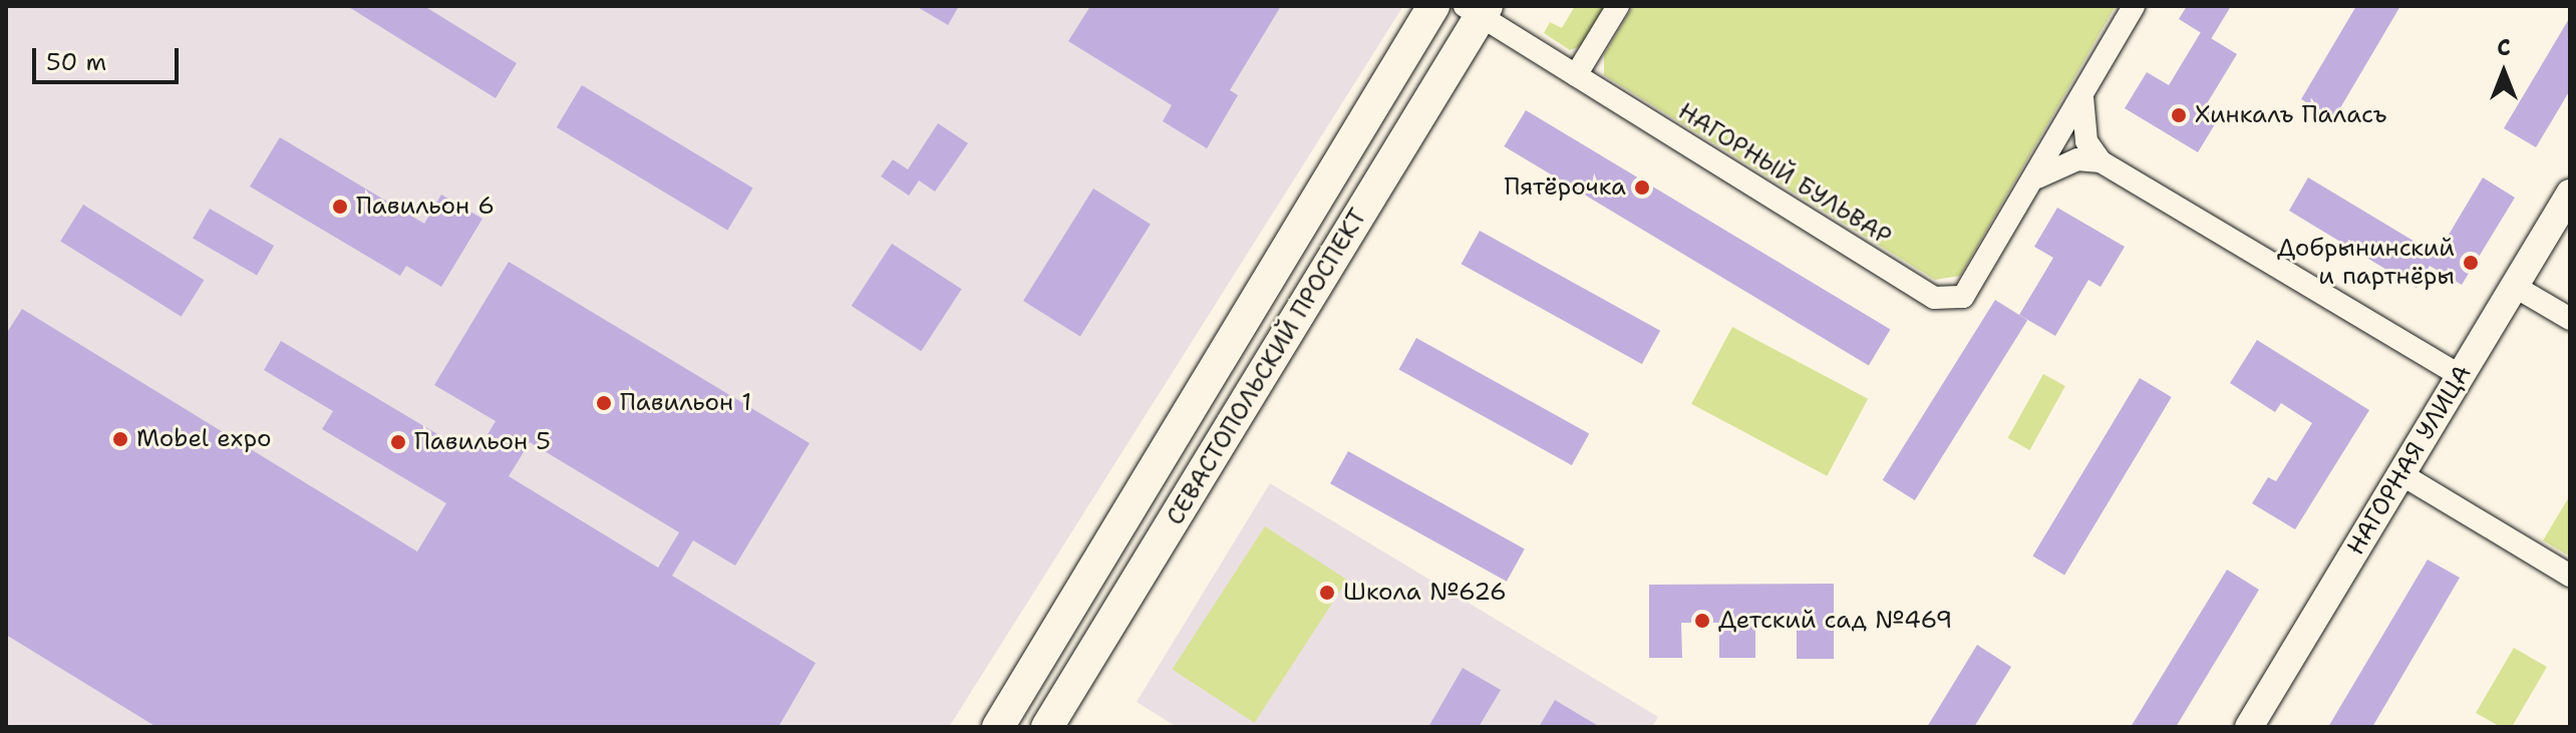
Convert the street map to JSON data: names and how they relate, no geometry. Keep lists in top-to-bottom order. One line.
{"streets":{"main road":["СЕВАСТОПОЛЬСКИЙ ПРОСПЕКТ"],"street":["НАГОРНЫЙ БУЛЬВАР","НАГОРНАЯ УЛИЦА"]},"crossings":[["НАГОРНЫЙ БУЛЬВАР","СЕВАСТОПОЛЬСКИЙ ПРОСПЕКТ"]],"places":["Хинкалъ Паласъ","Пятёрочка","Павильон 6","Добрынинский и партнёры","Павильон 1","Mobel expo","Павильон 5","Школа №626","Детский сад №469"],"scale_bar":"50 m","north":"top"}
